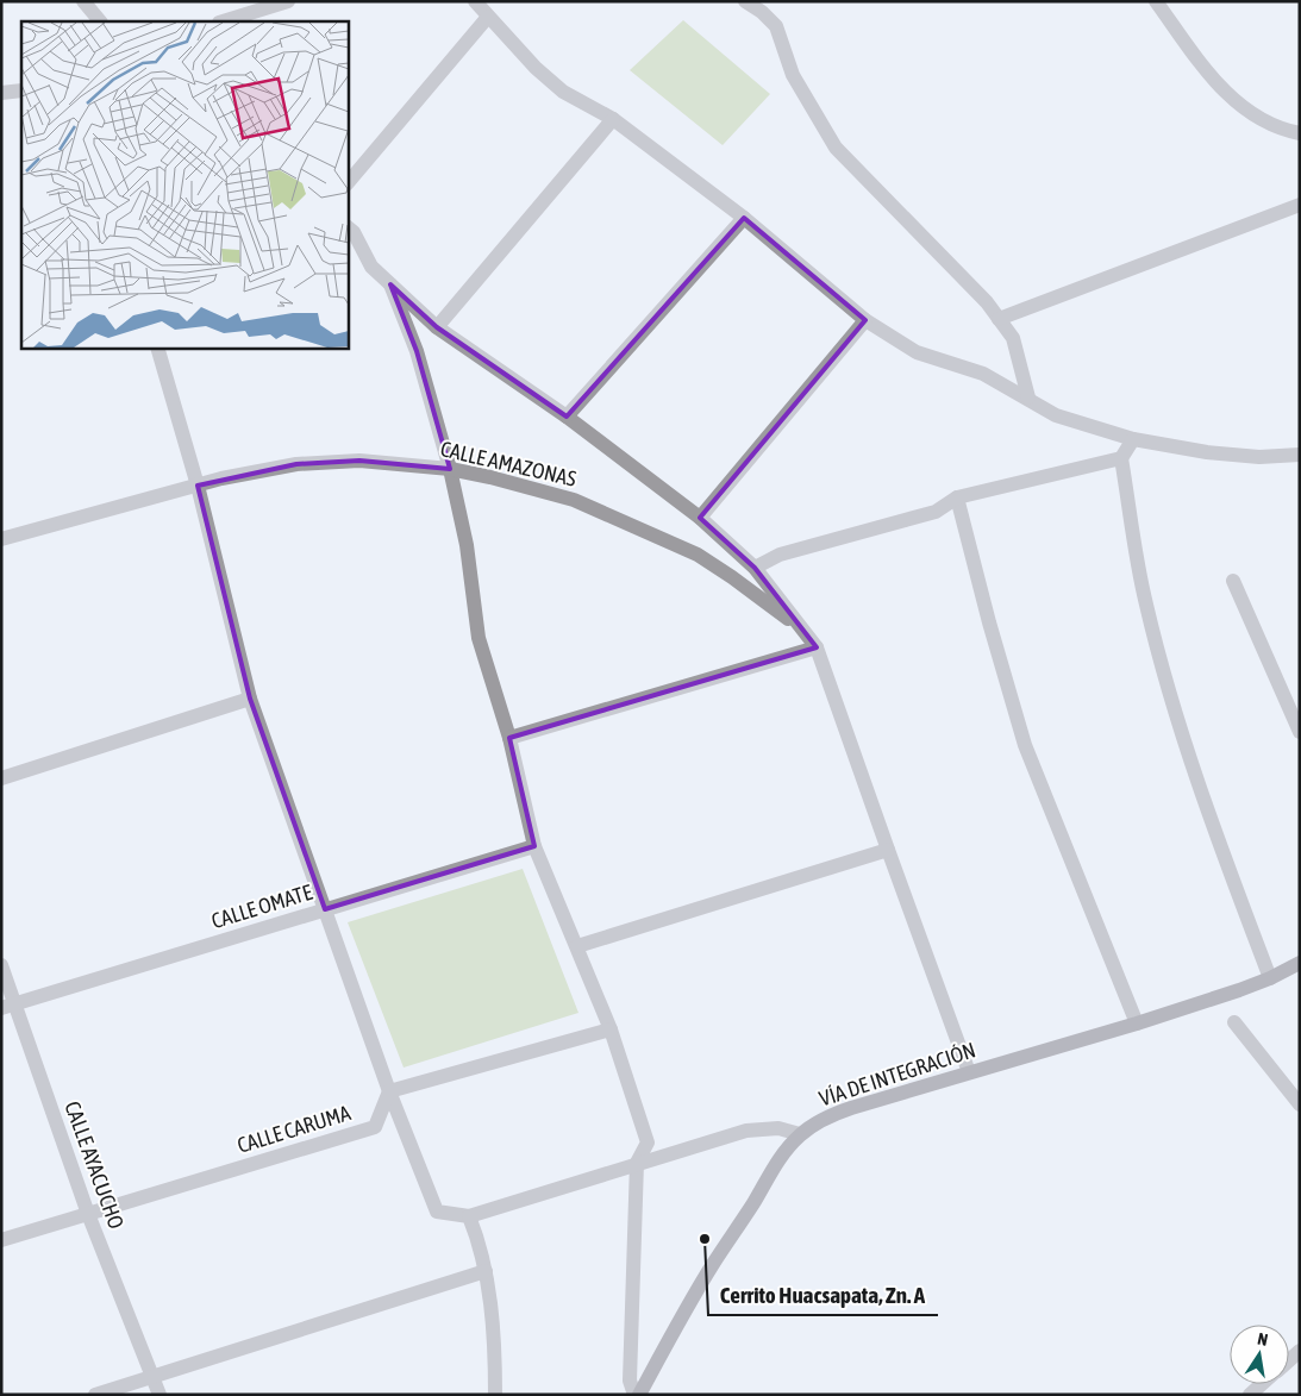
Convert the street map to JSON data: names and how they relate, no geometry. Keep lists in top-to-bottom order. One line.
{"streets":{"main road":["VÍA DE INTEGRACIÓN"],"street":["CALLE AMAZONAS","CALLE OMATE","CALLE CARUMA","CALLE AYACUCHO"]},"crossings":[["CALLE OMATE","CALLE AYACUCHO"],["CALLE CARUMA","CALLE AYACUCHO"]],"places":["Cerrito Huacsapata, Zn. A"],"north":"top"}
